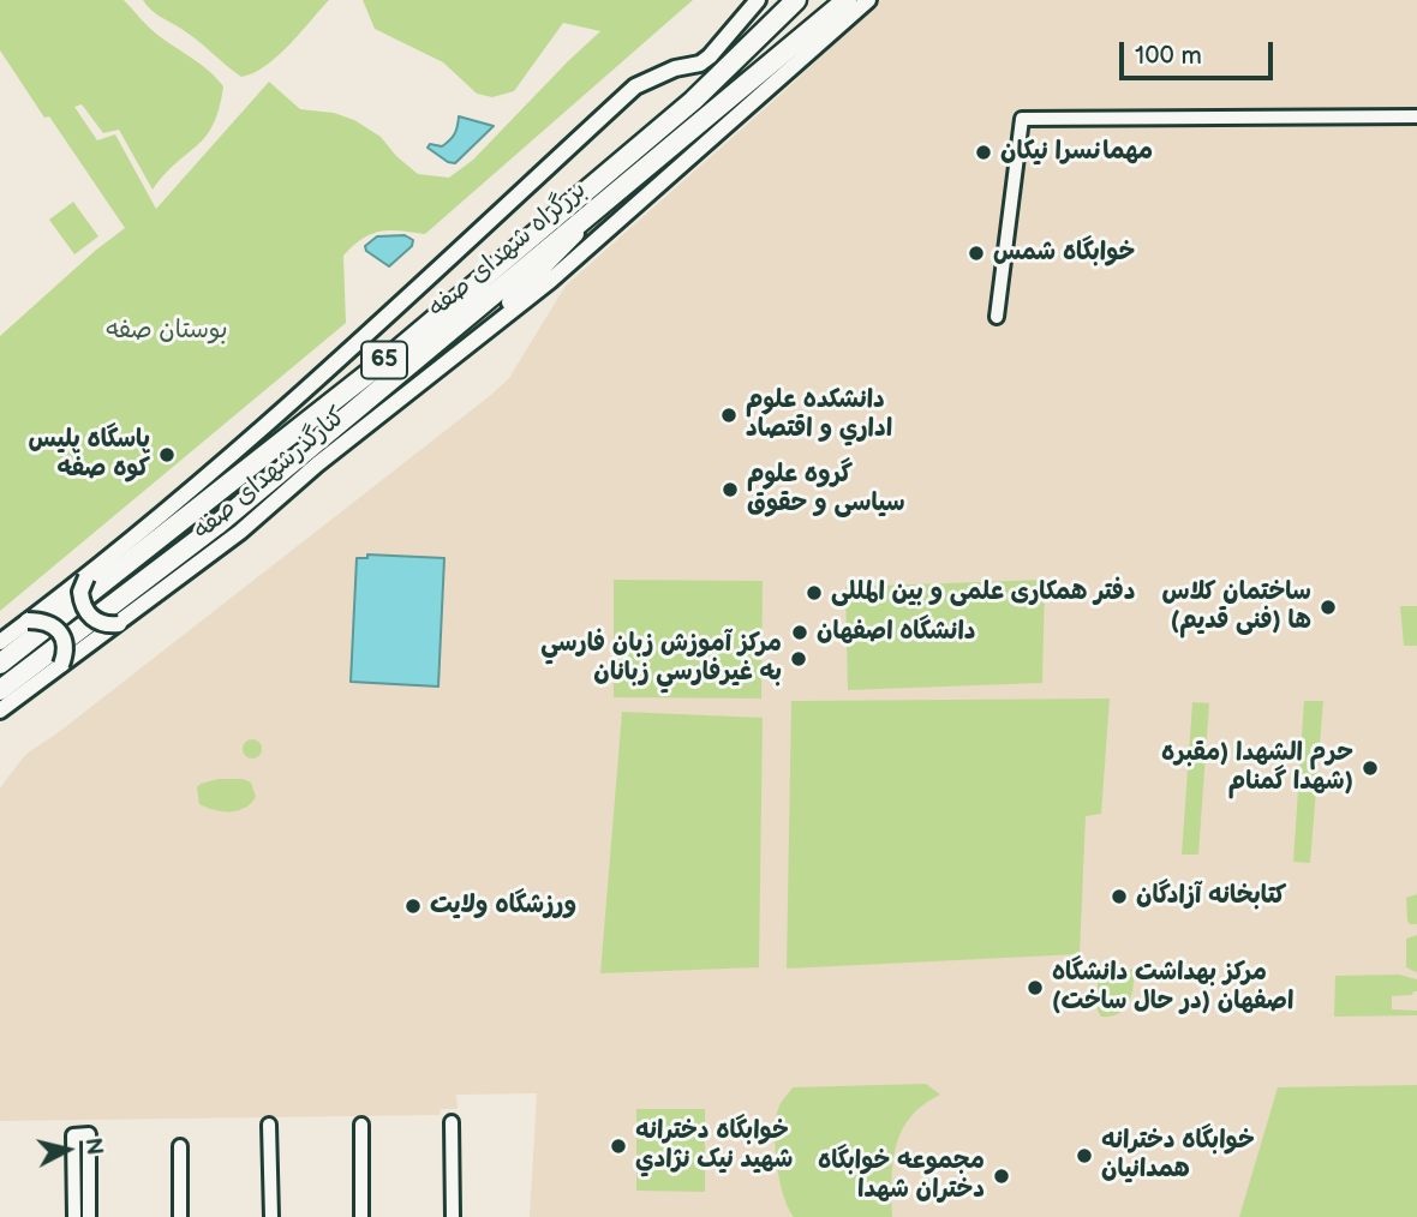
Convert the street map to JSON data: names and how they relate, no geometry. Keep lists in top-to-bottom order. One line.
{"streets":{"highway":["بزرگراه شهدای صفه","65"],"main road":["کنارگذرشهدای صفه"]},"parks":["بوستان صفه"],"places":["مهمانسرا نیکان","خوابگاه شمس","دانشکده علوم اداري و اقتصاد","پاسگاه پلیس کوه صفه","گروه علوم سیاسی و حقوق","دفتر همکاری علمی و بین المللی","ساختمان کلاس ها (فنی قدیم)","دانشگاه اصفهان","مرکز آموزش زبان فارسي به غيرفارسي زبانان","حرم الشهدا (مقبره شهدا گمنام)","کتابخانه آزادگان","ورزشگاه ولایت","مرکز بهداشت دانشگاه اصفهان (در حال ساخت)","خوابگاه دخترانه شهيد نيک نژادي","خوابگاه دخترانه همدانیان","مجموعه خوابگاه دختران شهدا"],"scale_bar":"100 m","north":"right"}
